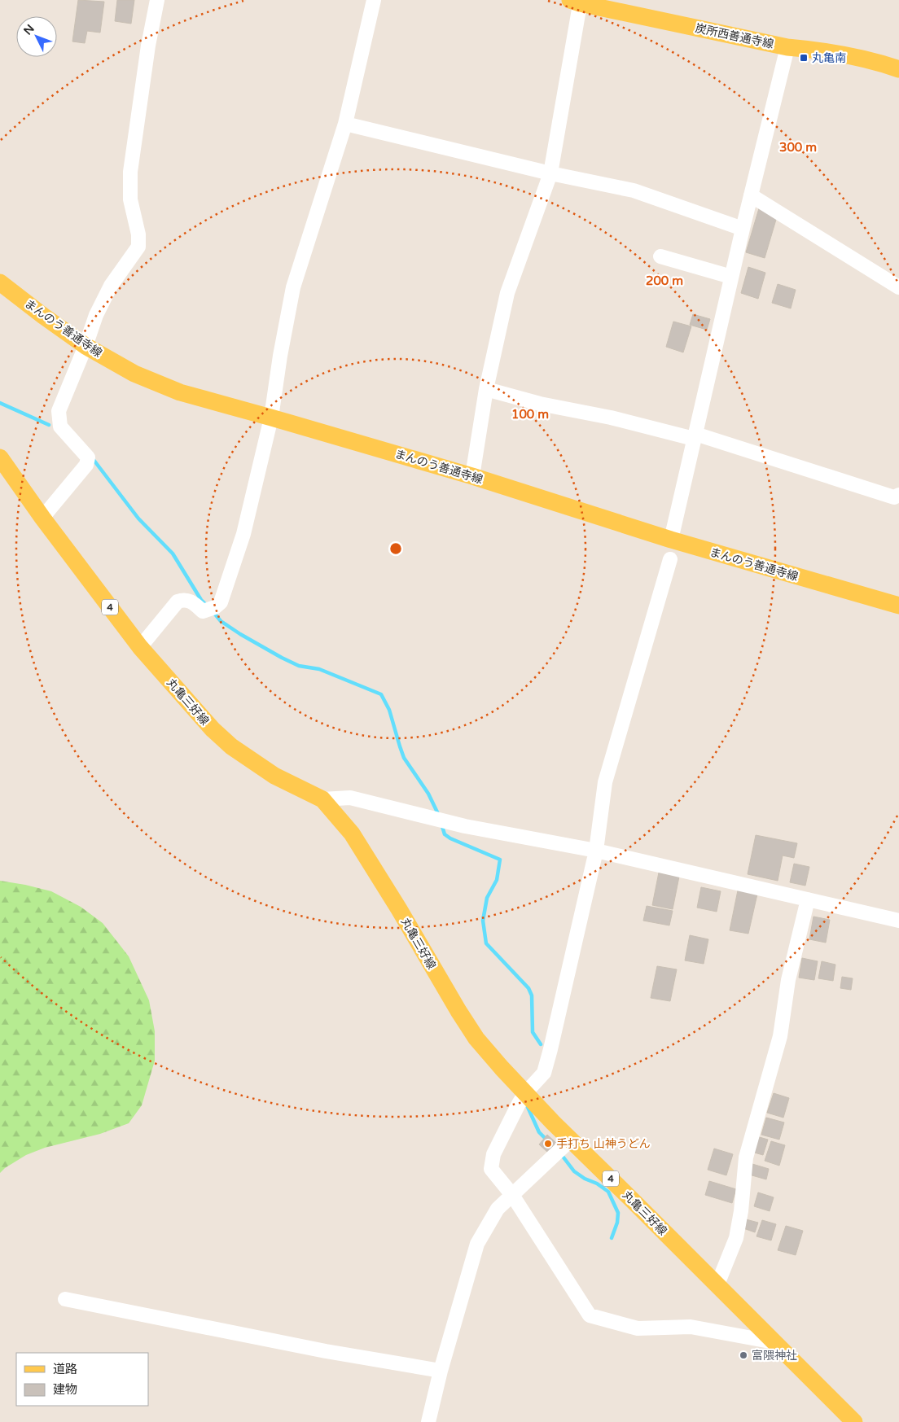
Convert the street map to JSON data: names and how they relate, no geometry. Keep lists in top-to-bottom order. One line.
{"streets":{"main road":["炭所西善通寺線","まんのう善通寺線","4","丸亀三好線"]},"places":{"transit":["丸亀南"],"other":["手打ち 山神うどん","富隈神社"]},"legend":["道路","建物"],"north":"top left","rings":["300 m","200 m","100 m"]}
